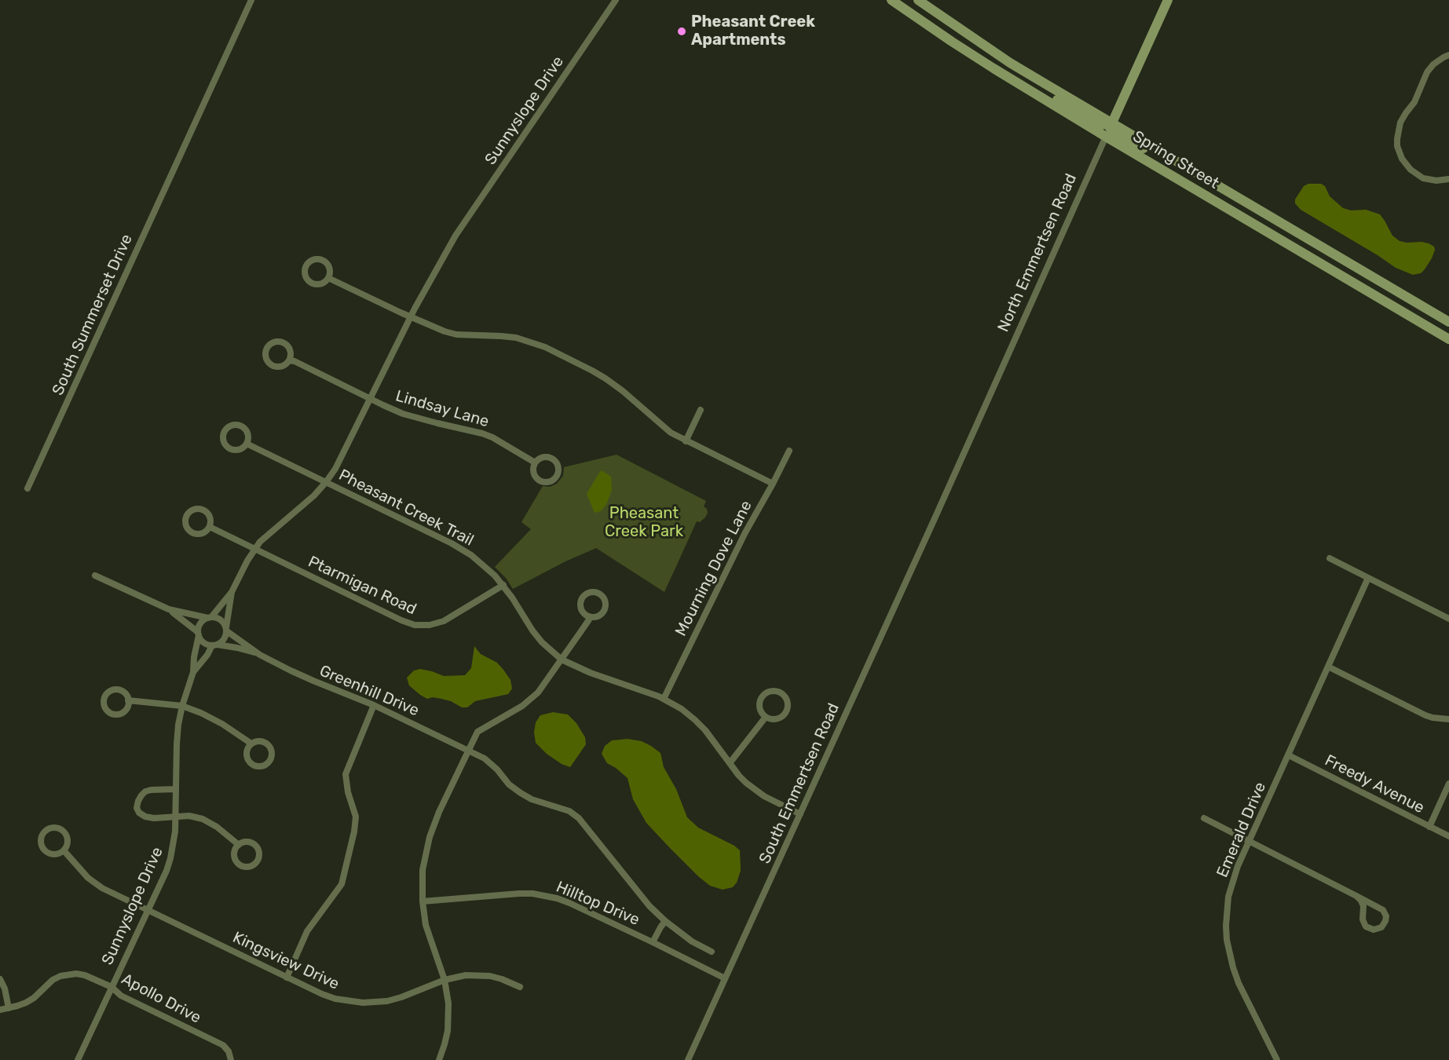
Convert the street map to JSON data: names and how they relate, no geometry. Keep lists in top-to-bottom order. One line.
{"streets":{"main road":["Spring Street","North Emmertsen Road"],"street":["Sunnyslope Drive","South Summerset Drive","Lindsay Lane","Pheasant Creek Trail","Mourning Dove Lane","Ptarmigan Road","Greenhill Drive","South Emmertsen Road","Freedy Avenue","Emerald Drive","Hilltop Drive","Kingsview Drive","Apollo Drive"]},"crossings":[["Sunnyslope Drive","Lindsay Lane"],["Sunnyslope Drive","Pheasant Creek Trail"],["Sunnyslope Drive","Ptarmigan Road"],["Sunnyslope Drive","Greenhill Drive"],["Sunnyslope Drive","Kingsview Drive"],["Sunnyslope Drive","Apollo Drive"],["Spring Street","North Emmertsen Road"],["North Emmertsen Road","South Emmertsen Road"],["Pheasant Creek Trail","Mourning Dove Lane"],["Pheasant Creek Trail","Ptarmigan Road"],["Pheasant Creek Trail","South Emmertsen Road"],["South Emmertsen Road","Hilltop Drive"],["Freedy Avenue","Emerald Drive"]],"parks":["Pheasant Creek Park"],"places":["Pheasant Creek Apartments"]}
